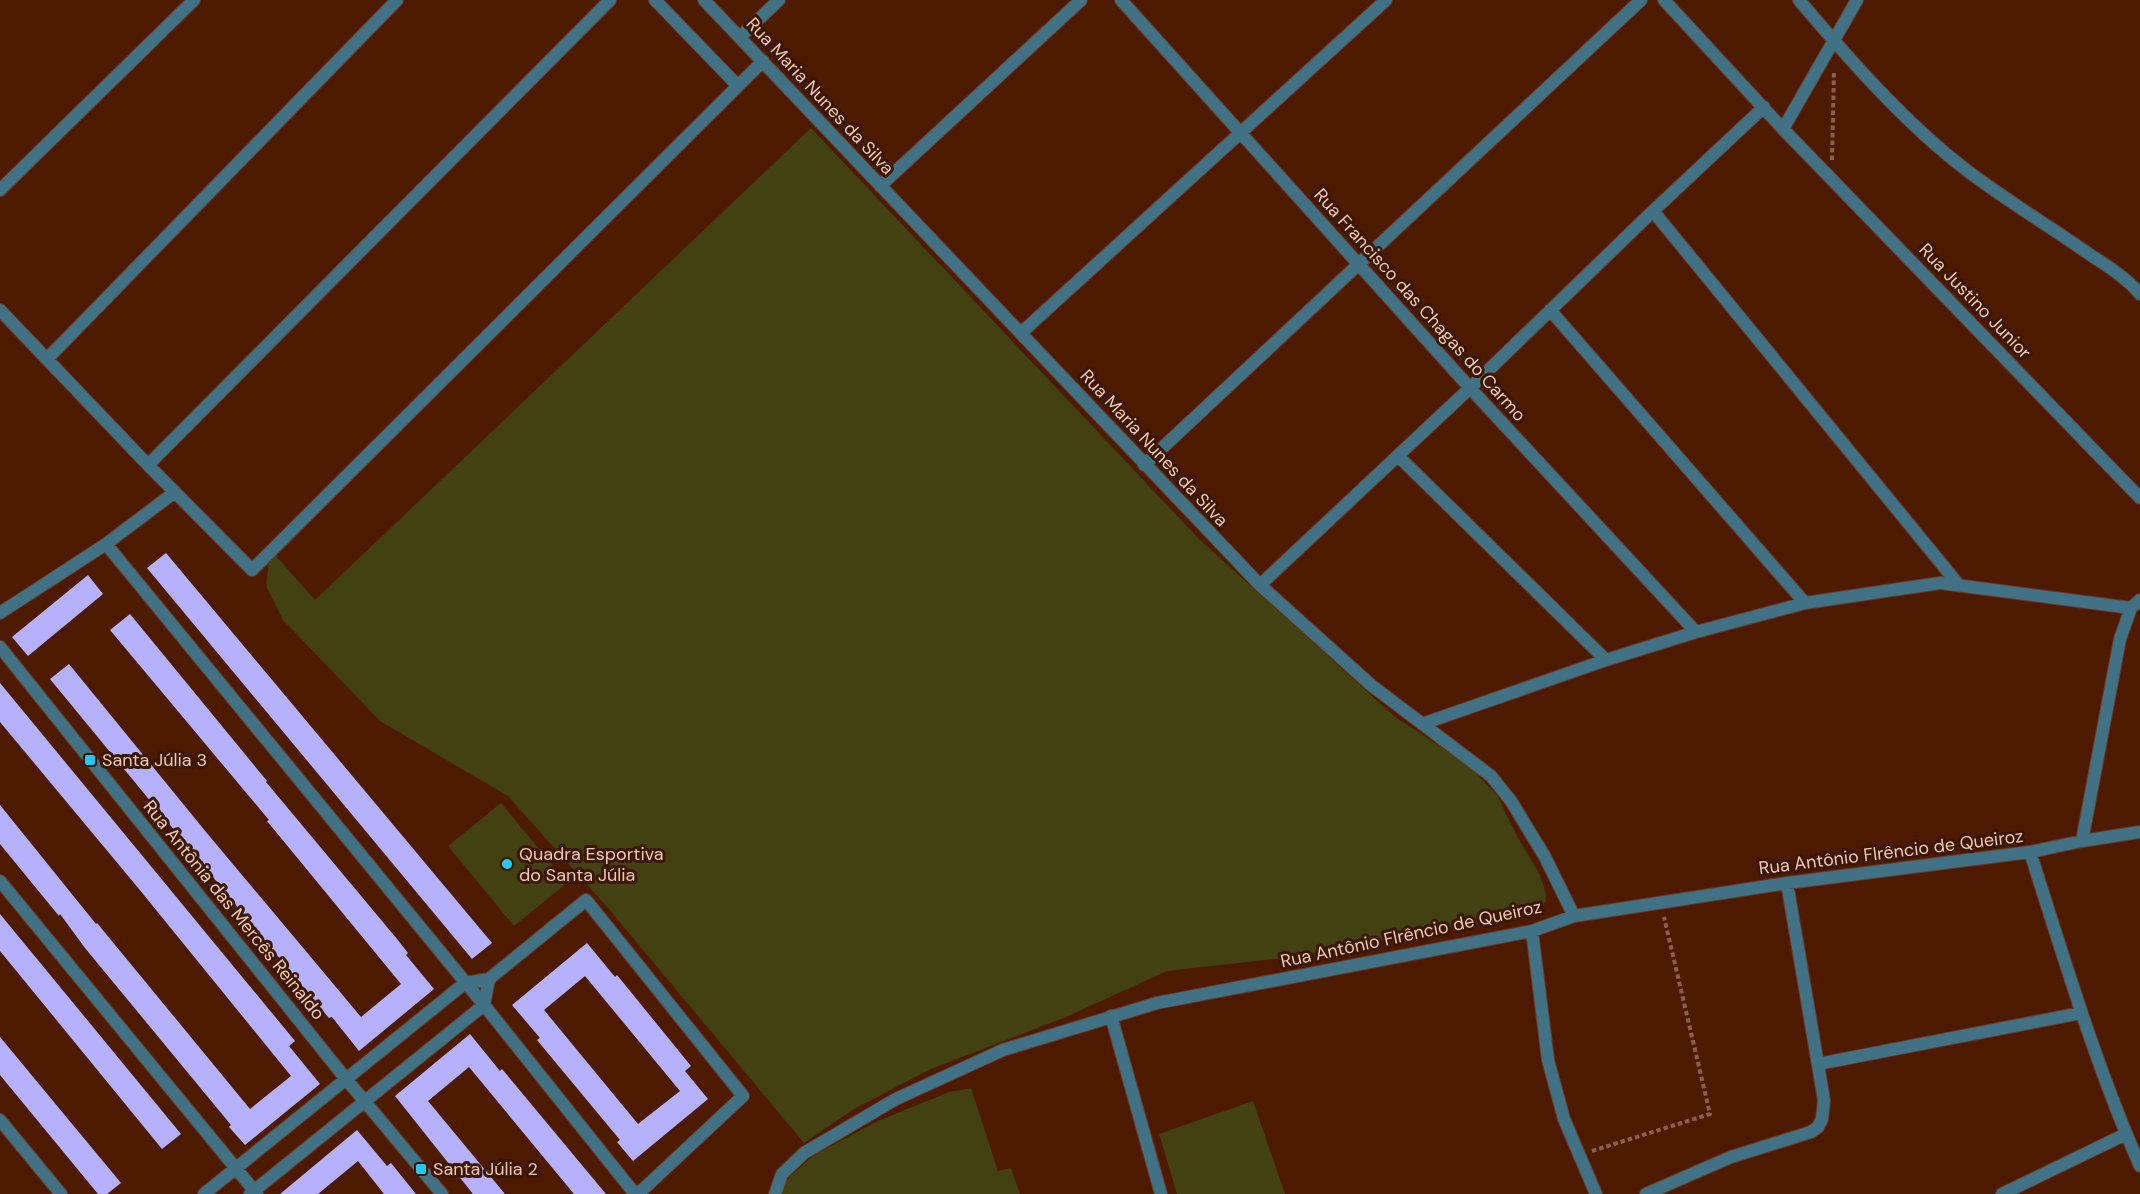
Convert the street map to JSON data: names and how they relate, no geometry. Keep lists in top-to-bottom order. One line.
{"streets":{"street":["Rua Maria Nunes da Silva","Rua Justino Junior","Rua Francisco das Chagas do Carmo","Rua Antônio Flrêncio de Queiroz","Rua Antônia das Mercês Reinaldo"]},"crossings":[["Rua Maria Nunes da Silva","Rua Antônio Flrêncio de Queiroz"]],"places":{"transit":["Santa Júlia 3","Santa Júlia 2"],"other":["Quadra Esportiva do Santa Júlia"]}}
